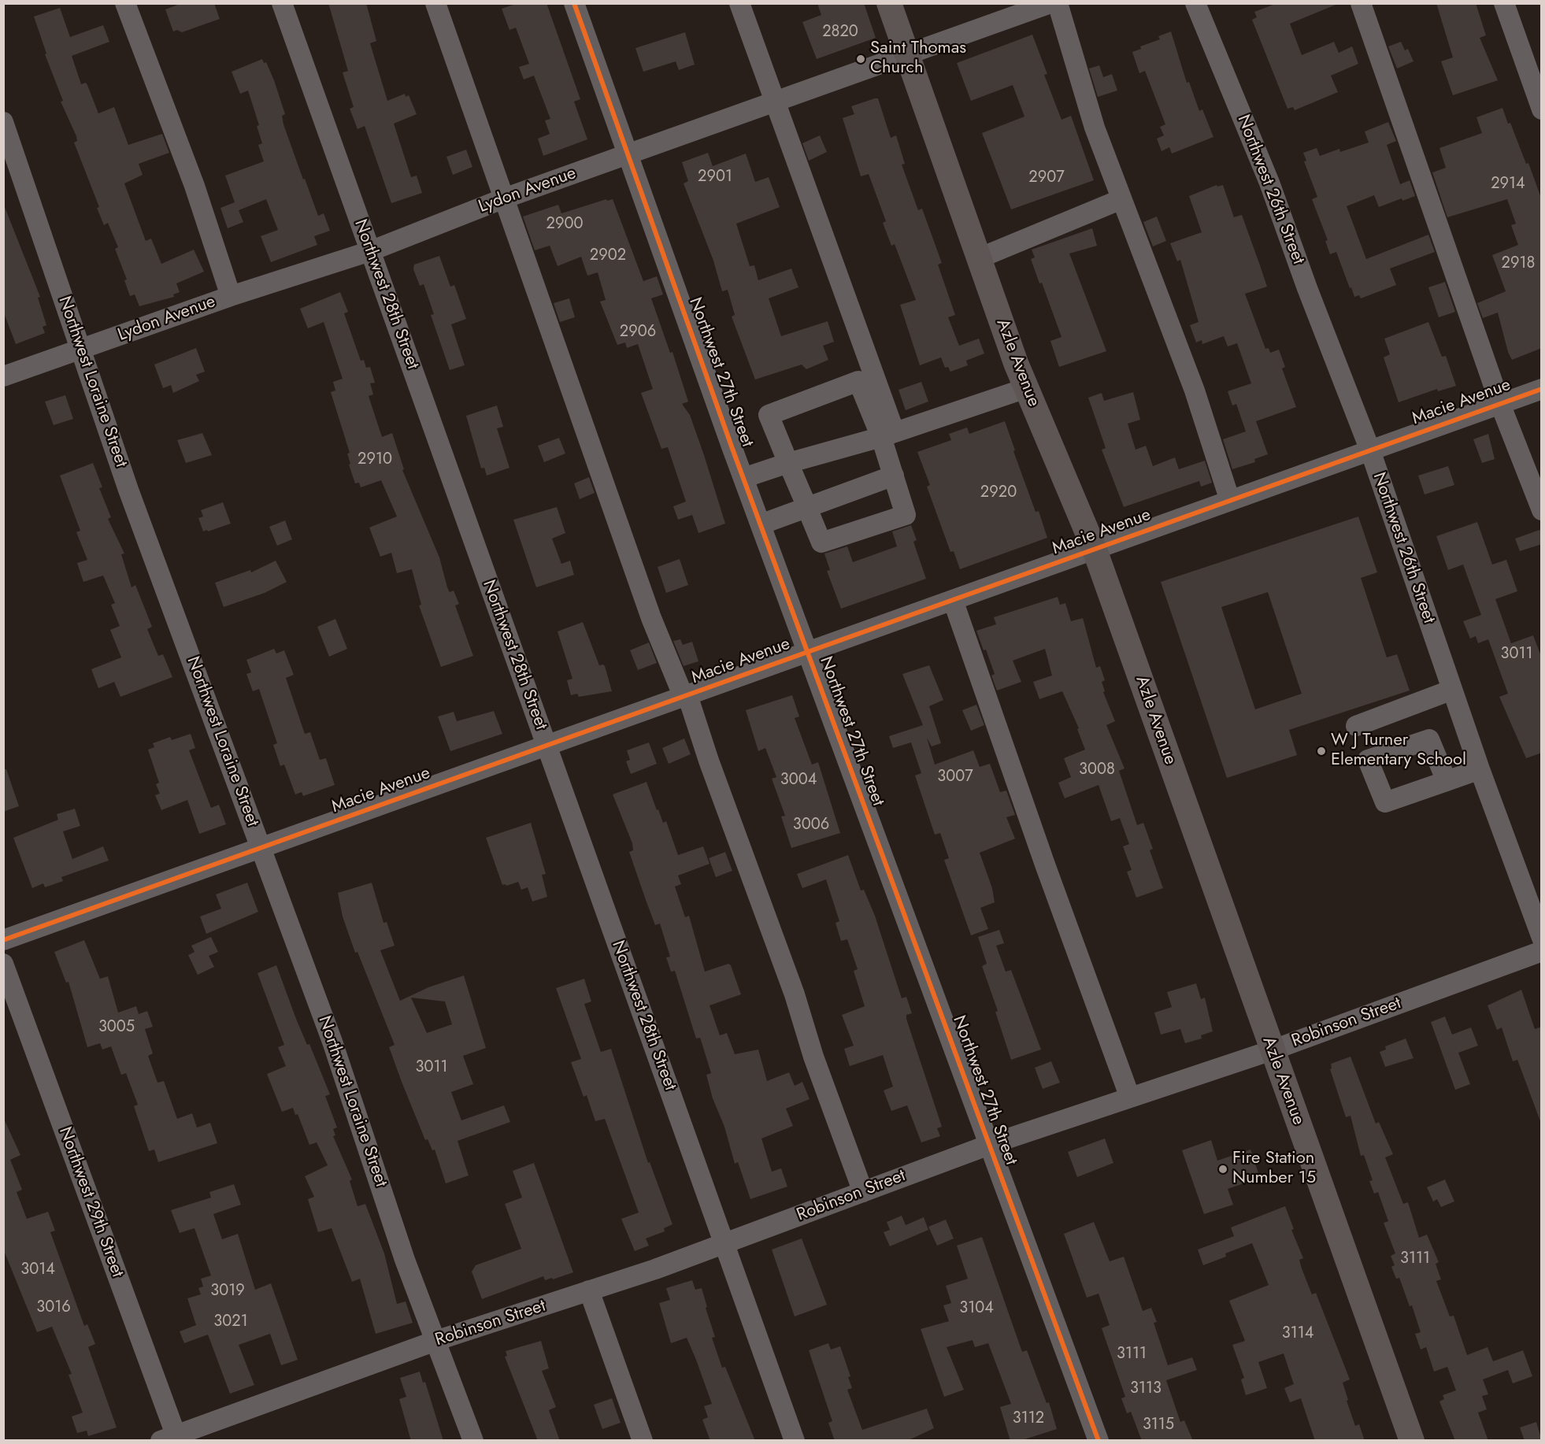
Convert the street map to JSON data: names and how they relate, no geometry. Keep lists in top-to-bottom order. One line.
{"streets":{"main road":["Azle Avenue"],"street":["Northwest 26th Street","Lydon Avenue","Northwest 28th Street","Northwest 27th Street","Northwest Loraine Street","Macie Avenue","Robinson Street","Northwest 29th Street"]},"crossings":[["Northwest 26th Street","Macie Avenue"],["Lydon Avenue","Northwest 28th Street"],["Lydon Avenue","Azle Avenue"],["Lydon Avenue","Northwest 27th Street"],["Lydon Avenue","Northwest Loraine Street"],["Northwest 28th Street","Macie Avenue"],["Northwest 28th Street","Robinson Street"],["Azle Avenue","Macie Avenue"],["Azle Avenue","Robinson Street"],["Northwest 27th Street","Macie Avenue"],["Northwest 27th Street","Robinson Street"],["Northwest Loraine Street","Macie Avenue"],["Northwest Loraine Street","Robinson Street"],["Robinson Street","Northwest 29th Street"]],"places":["Saint Thomas Church","W J Turner Elementary School","Fire Station Number 15"],"house_numbers":["2820","2901","2907","2914","2900","2902","2918","2906","2910","2920","3011","3008","3007","3004","3006","3005","3011","3111","3014","3019","3016","3104","3021","3114","3111","3113","3112","3115"]}
